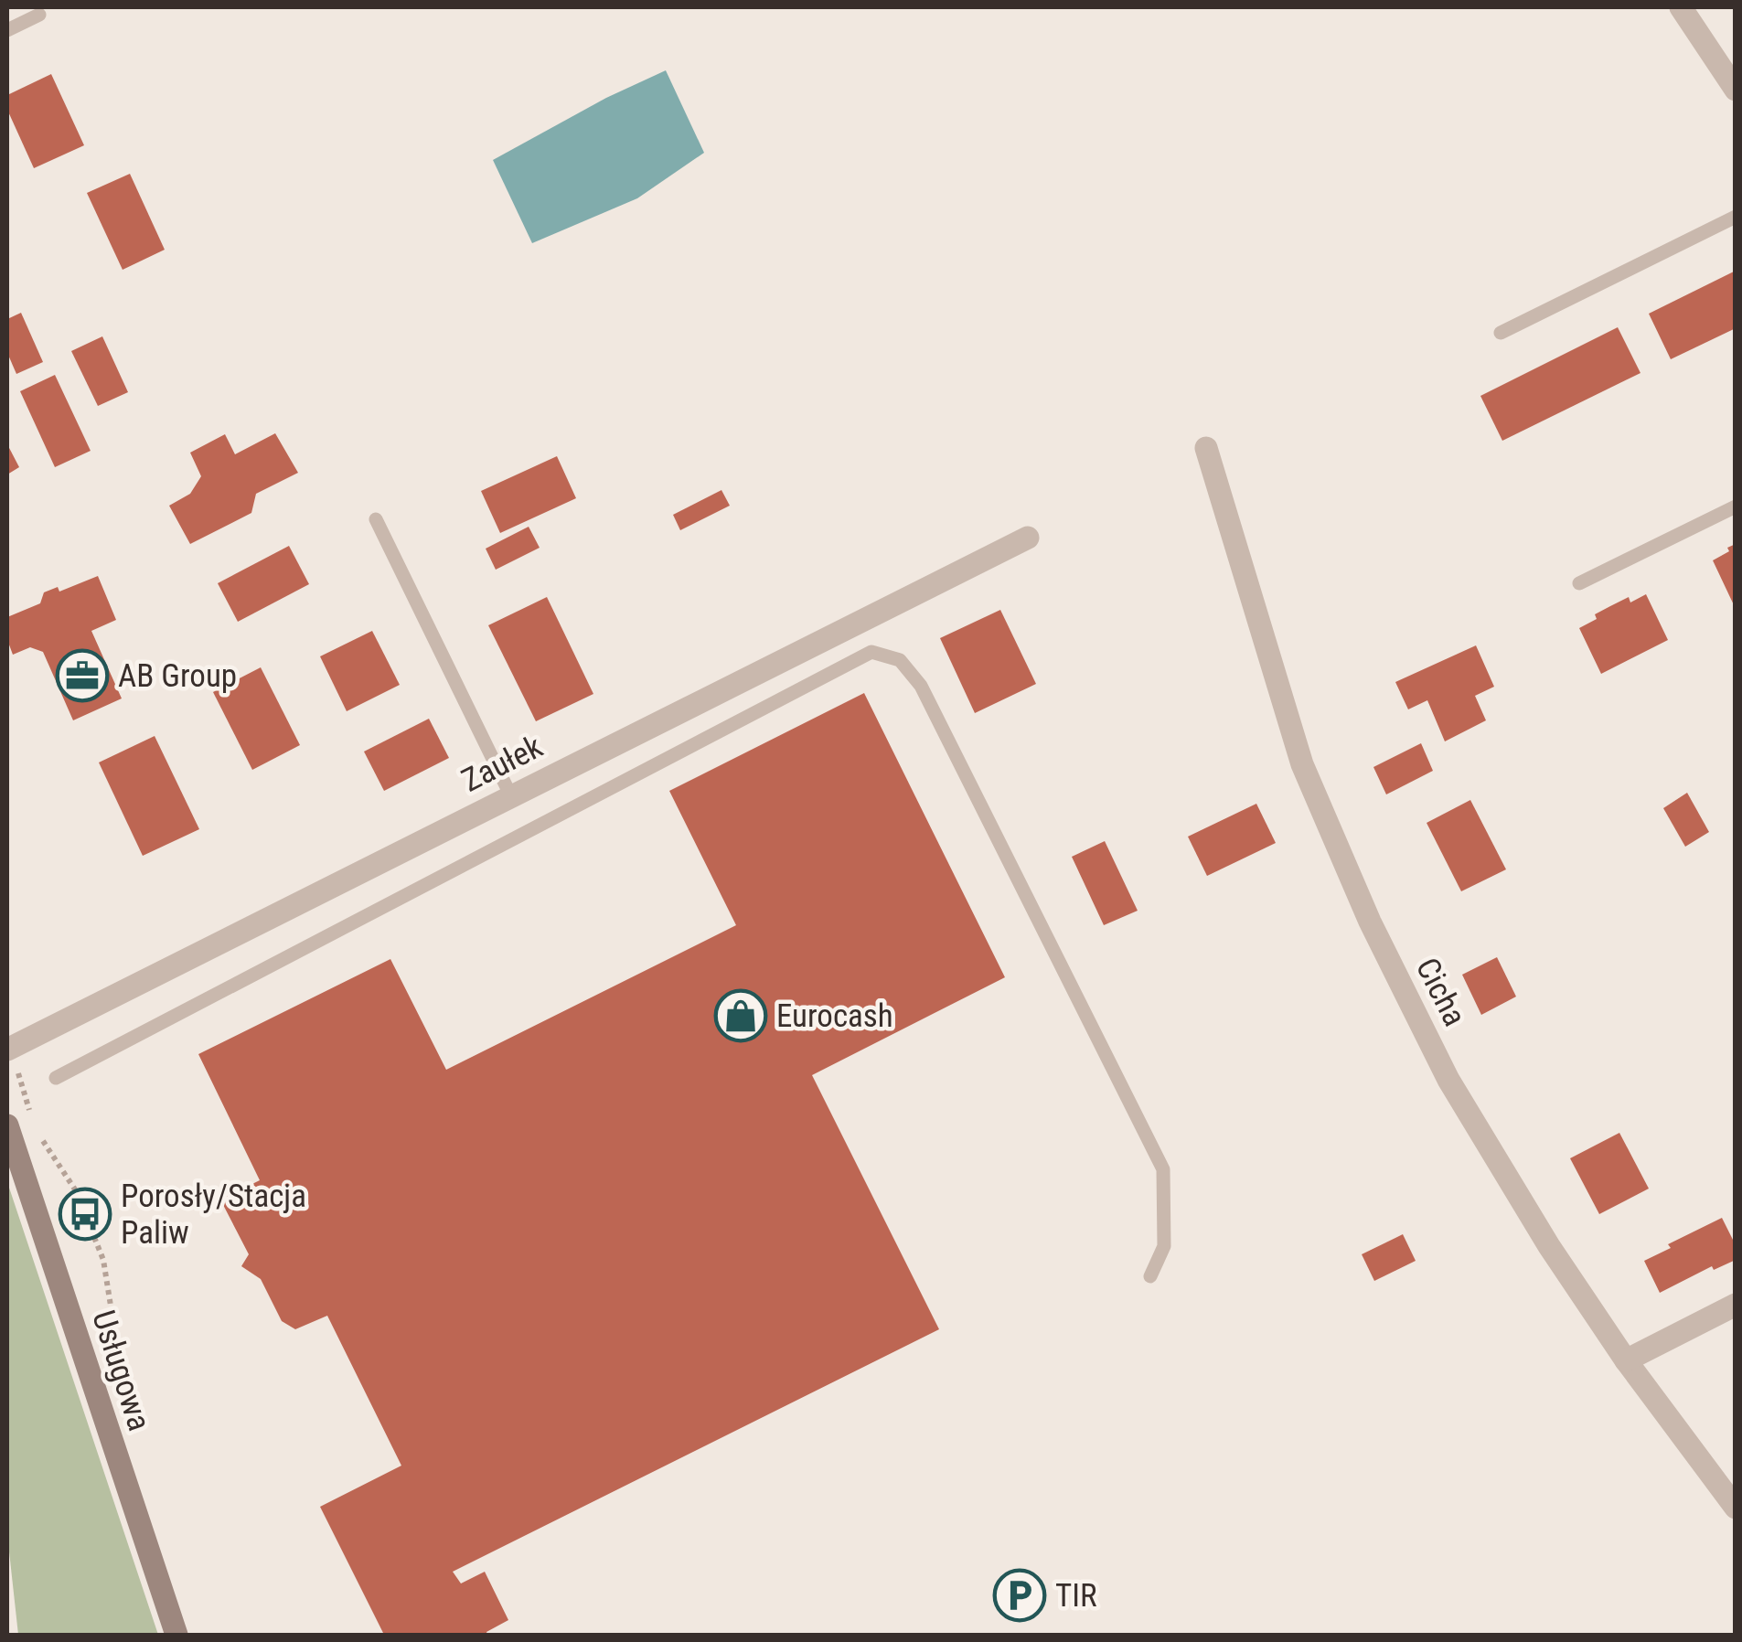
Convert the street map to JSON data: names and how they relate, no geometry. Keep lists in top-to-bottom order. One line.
{"streets":{"street":["Zaułek","Cicha","Usługowa"]},"places":{"office":["AB Group"],"shop":["Eurocash"],"bus stop":["Porosły/Stacja Paliw"],"parking":["TIR"]}}
